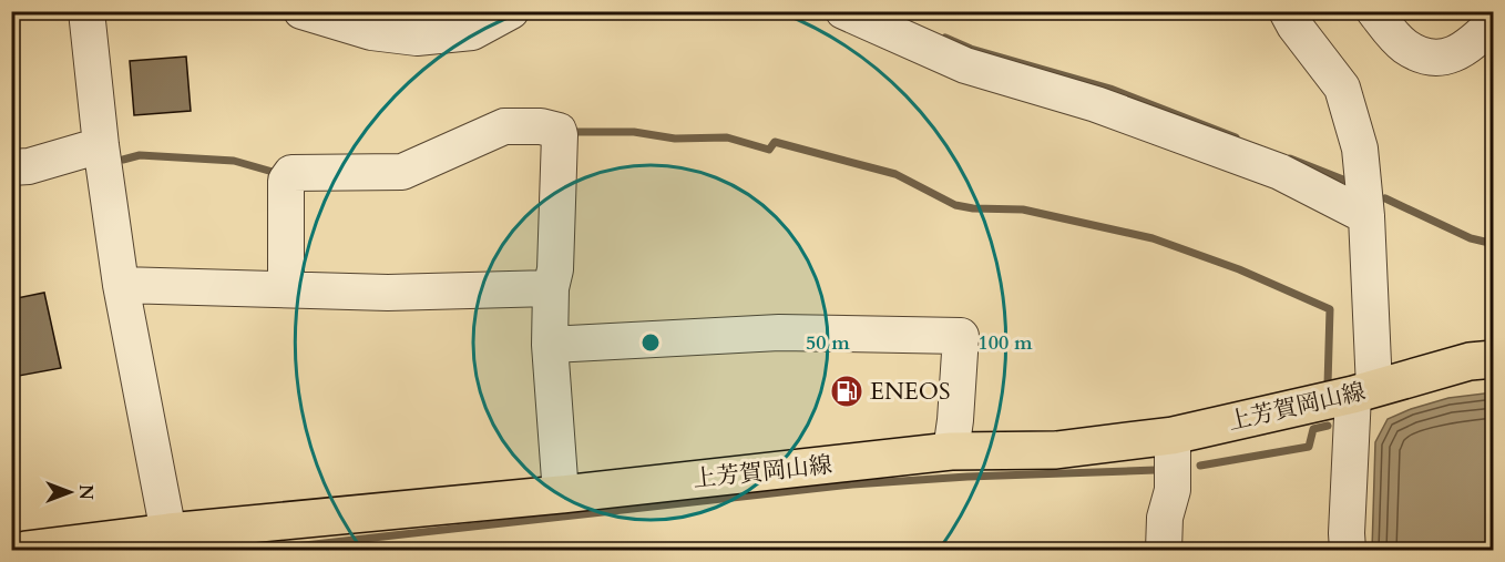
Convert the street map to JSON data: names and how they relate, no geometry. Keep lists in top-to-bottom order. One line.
{"streets":{"main road":["上芳賀岡山線"]},"places":{"fuel station":["ENEOS"]},"north":"right","rings":["50 m","100 m"]}
